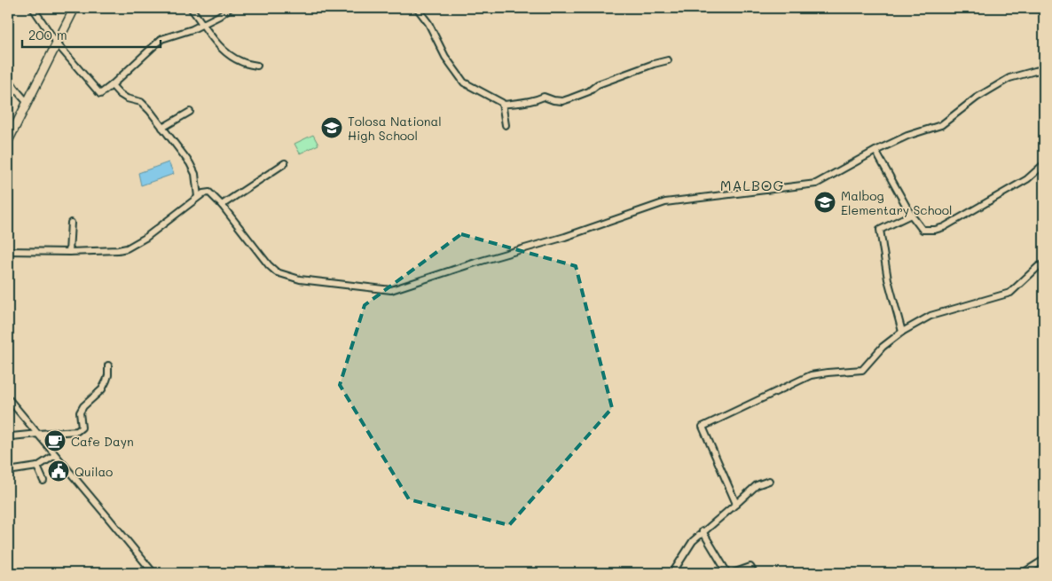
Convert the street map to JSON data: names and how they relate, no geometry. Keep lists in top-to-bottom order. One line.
{"districts":["MALBOG"],"places":{"school or university":["Tolosa National High School","Malbog Elementary School"],"cafe":["Cafe Dayn"],"public building":["Quilao"]},"scale_bar":"200 m"}
